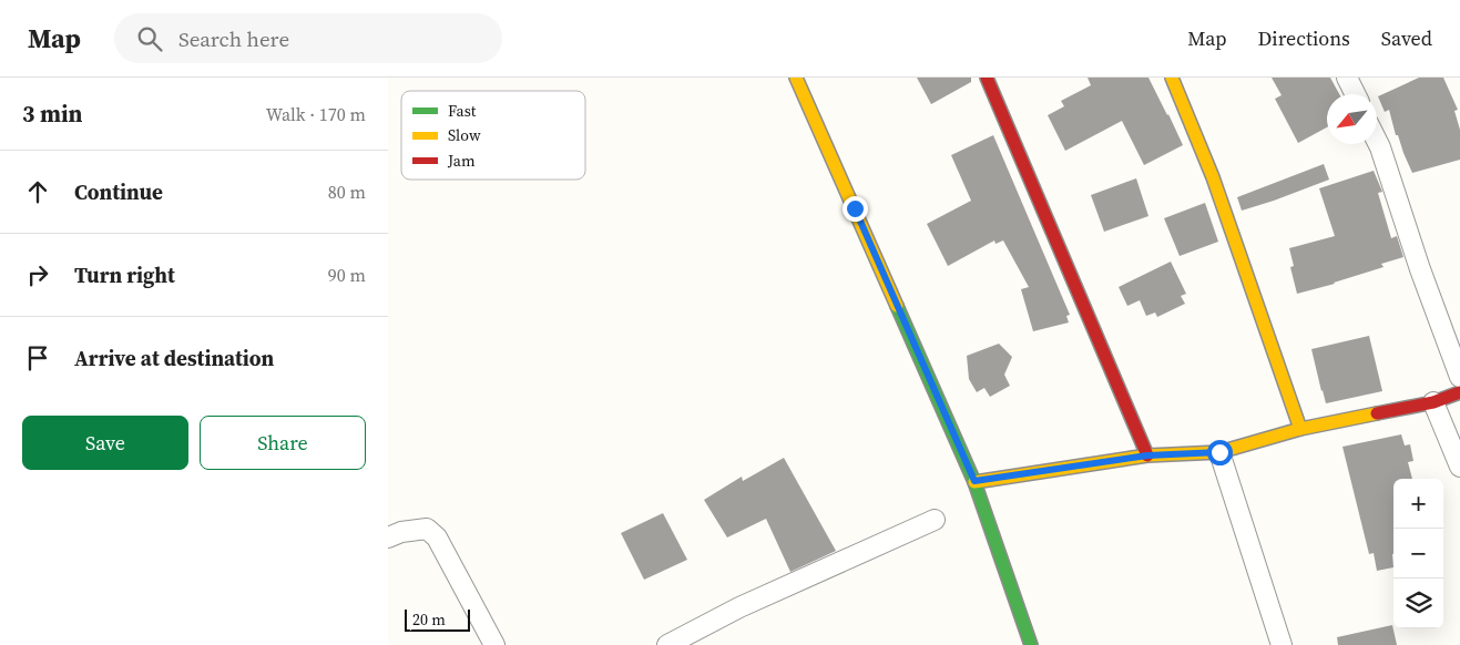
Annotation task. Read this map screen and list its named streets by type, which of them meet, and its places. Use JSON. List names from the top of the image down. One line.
{"legend":["Fast","Slow","Jam"],"scale_bar":"20 m","north":"bottom left","page":{"header":"Map","search":"Search here","nav":["Map","Directions","Saved"],"heading":["3 min","Walk · 170 m"],"list":[["Continue","80 m"],["Turn right","90 m"],"Arrive at destination"],"buttons":["Save","Share"],"map_buttons":["+","−"],"scale":"20 m"}}
